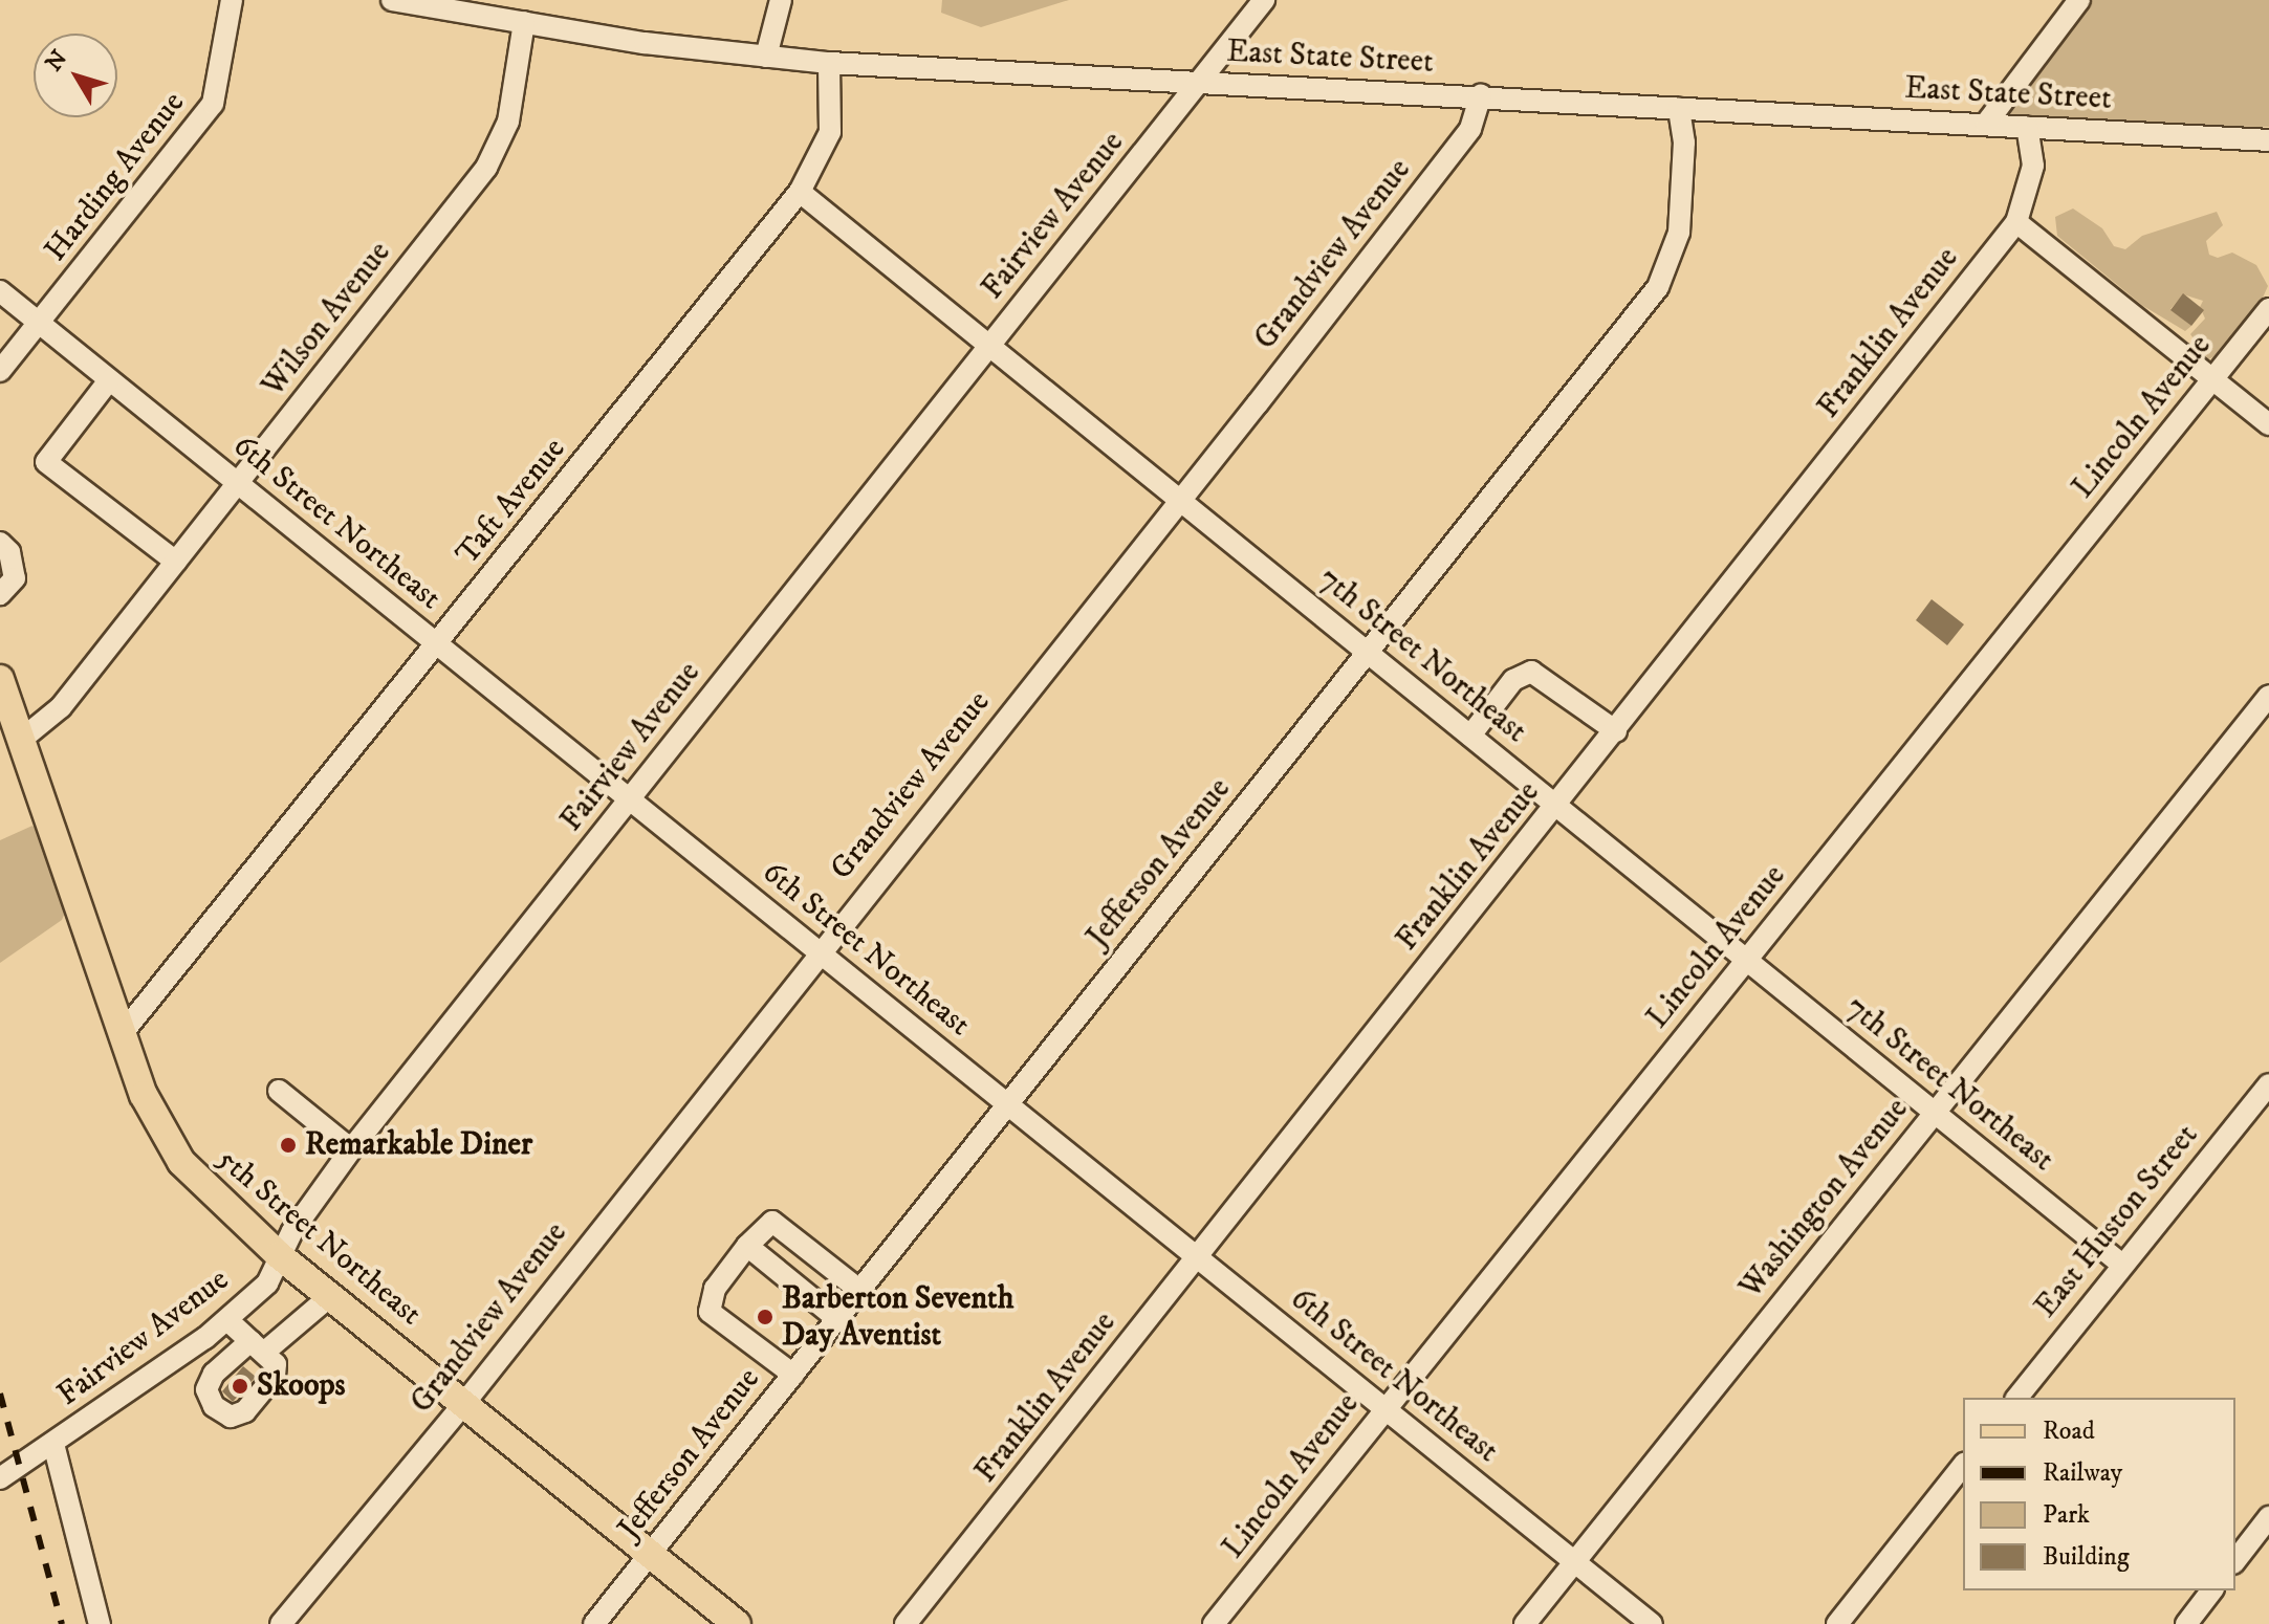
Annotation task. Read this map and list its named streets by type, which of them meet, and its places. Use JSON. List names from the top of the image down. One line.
{"streets":{"main road":["5th Street Northeast"],"street":["East State Street","Harding Avenue","Fairview Avenue","Grandview Avenue","Wilson Avenue","Franklin Avenue","Lincoln Avenue","Taft Avenue","6th Street Northeast","7th Street Northeast","Jefferson Avenue","Washington Avenue","East Huston Street"]},"crossings":[["East State Street","Fairview Avenue"],["East State Street","Grandview Avenue"],["East State Street","Wilson Avenue"],["East State Street","Franklin Avenue"],["East State Street","Taft Avenue"],["East State Street","Jefferson Avenue"],["Harding Avenue","6th Street Northeast"],["Fairview Avenue","6th Street Northeast"],["Fairview Avenue","7th Street Northeast"],["Fairview Avenue","5th Street Northeast"],["Grandview Avenue","6th Street Northeast"],["Grandview Avenue","7th Street Northeast"],["Grandview Avenue","5th Street Northeast"],["Wilson Avenue","6th Street Northeast"],["Wilson Avenue","5th Street Northeast"],["Franklin Avenue","6th Street Northeast"],["Franklin Avenue","7th Street Northeast"],["Lincoln Avenue","6th Street Northeast"],["Lincoln Avenue","7th Street Northeast"],["Taft Avenue","6th Street Northeast"],["Taft Avenue","7th Street Northeast"],["Taft Avenue","5th Street Northeast"],["6th Street Northeast","Jefferson Avenue"],["6th Street Northeast","Washington Avenue"],["7th Street Northeast","Jefferson Avenue"],["7th Street Northeast","Washington Avenue"],["7th Street Northeast","East Huston Street"],["Jefferson Avenue","5th Street Northeast"]],"places":["Remarkable Diner","Barberton Seventh Day Aventist","Skoops"],"legend":["Road","Railway","Park","Building"],"north":"top left"}
